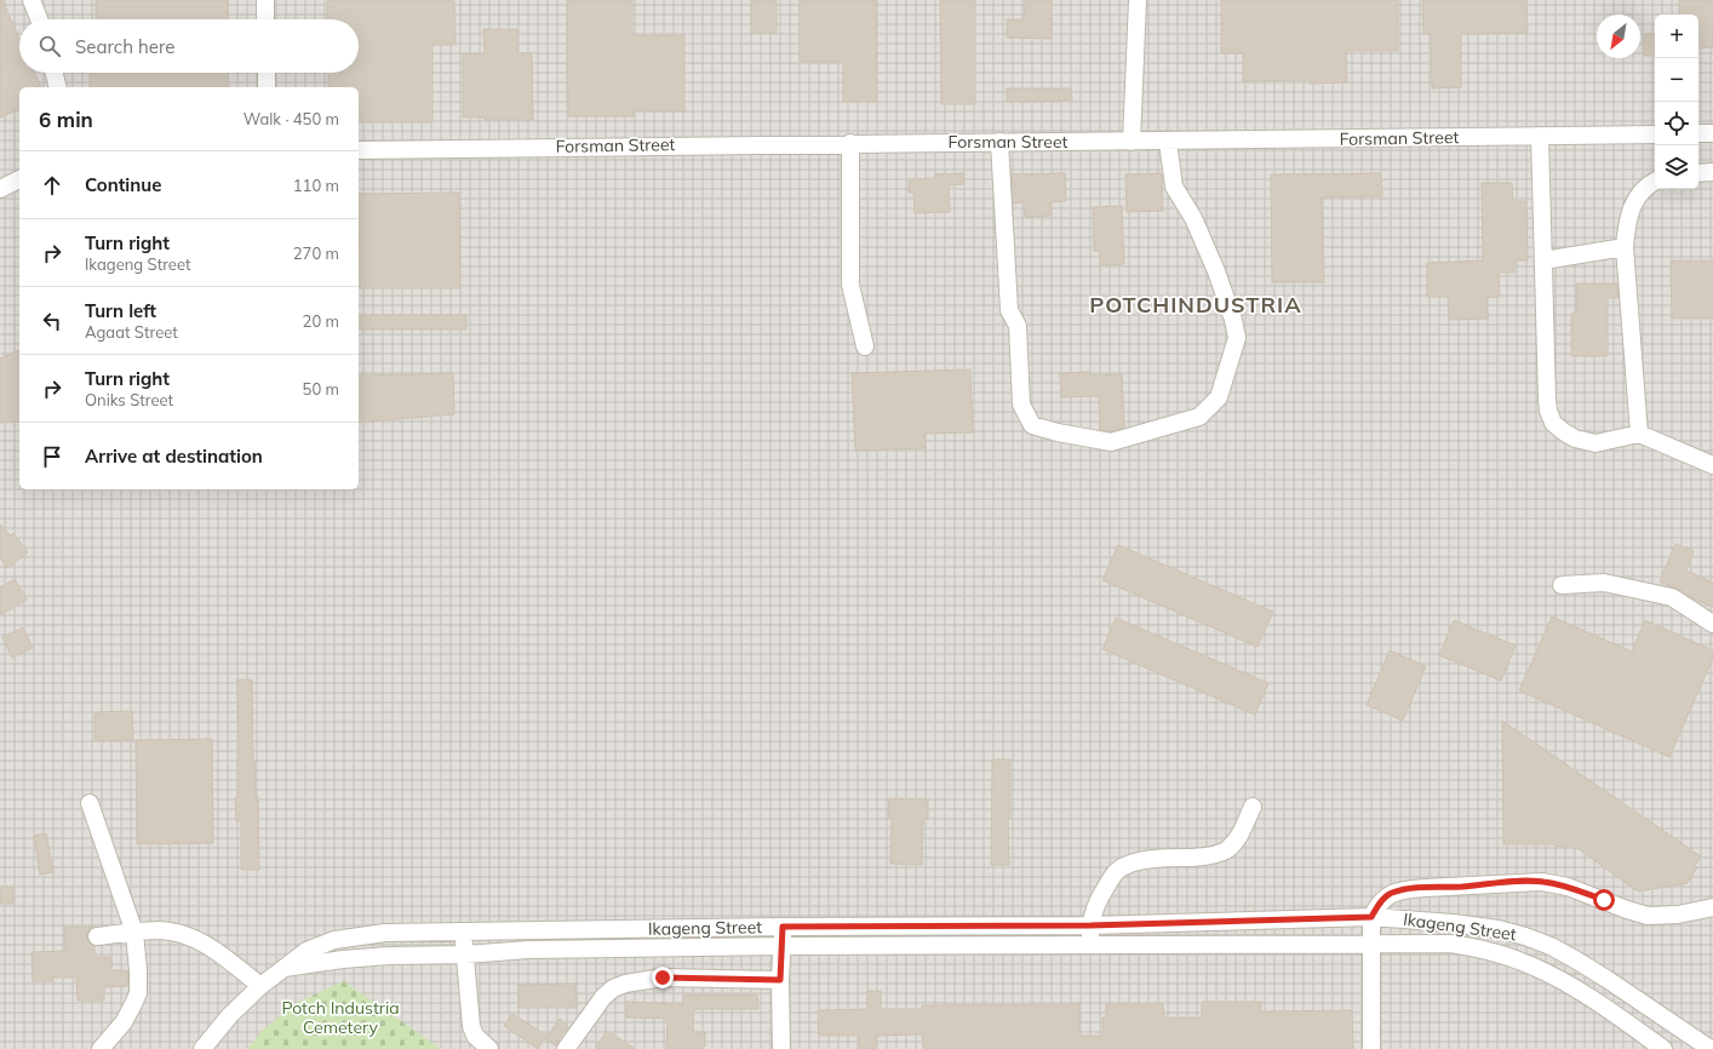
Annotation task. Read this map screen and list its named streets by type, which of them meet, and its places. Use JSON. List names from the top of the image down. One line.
{"streets":{"street":["Forsman Street","Ikageng Street"]},"districts":["POTCHINDUSTRIA"],"parks":["Potch Industria Cemetery"],"north":"bottom left","page":{"map_buttons":["+","−"],"search":"Search here","heading":["6 min","Walk · 450 m"],"list":[["Continue","110 m"],["Turn right","Ikageng Street","270 m"],["Turn left","Agaat Street","20 m"],["Turn right","Oniks Street","50 m"],"Arrive at destination"]}}
